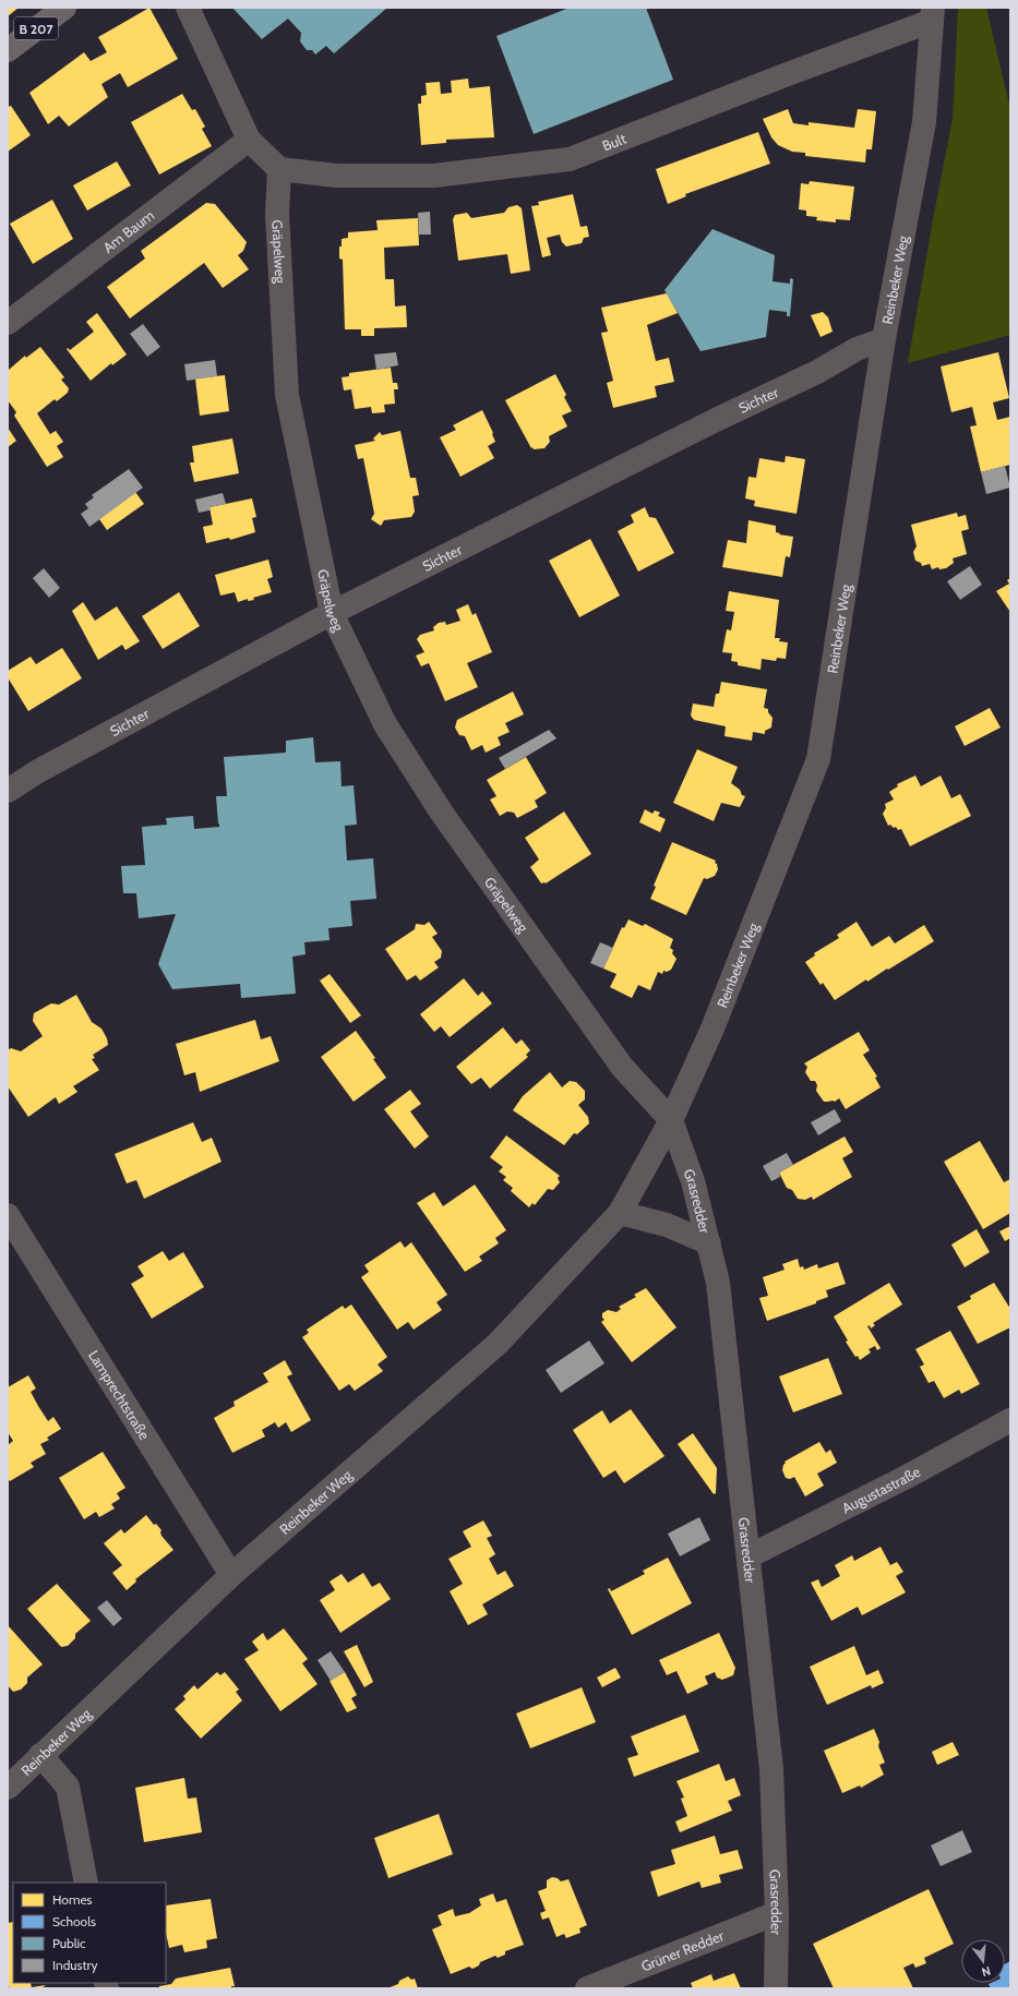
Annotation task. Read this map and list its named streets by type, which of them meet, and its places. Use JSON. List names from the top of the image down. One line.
{"streets":{"main road":["B 207"],"street":["Bult","Am Baum","Gräpelweg","Reinbeker Weg","Sichter","Grasredder","Lamprechtstraße","Augustastraße","Grüner Redder"]},"crossings":[["Bult","Gräpelweg"],["Bult","Reinbeker Weg"],["Gräpelweg","Reinbeker Weg"],["Gräpelweg","Sichter"],["Gräpelweg","Grasredder"],["Reinbeker Weg","Sichter"],["Reinbeker Weg","Grasredder"],["Reinbeker Weg","Lamprechtstraße"],["Grasredder","Augustastraße"],["Grasredder","Grüner Redder"]],"legend":["Homes","Schools","Public","Industry"],"north":"bottom"}
